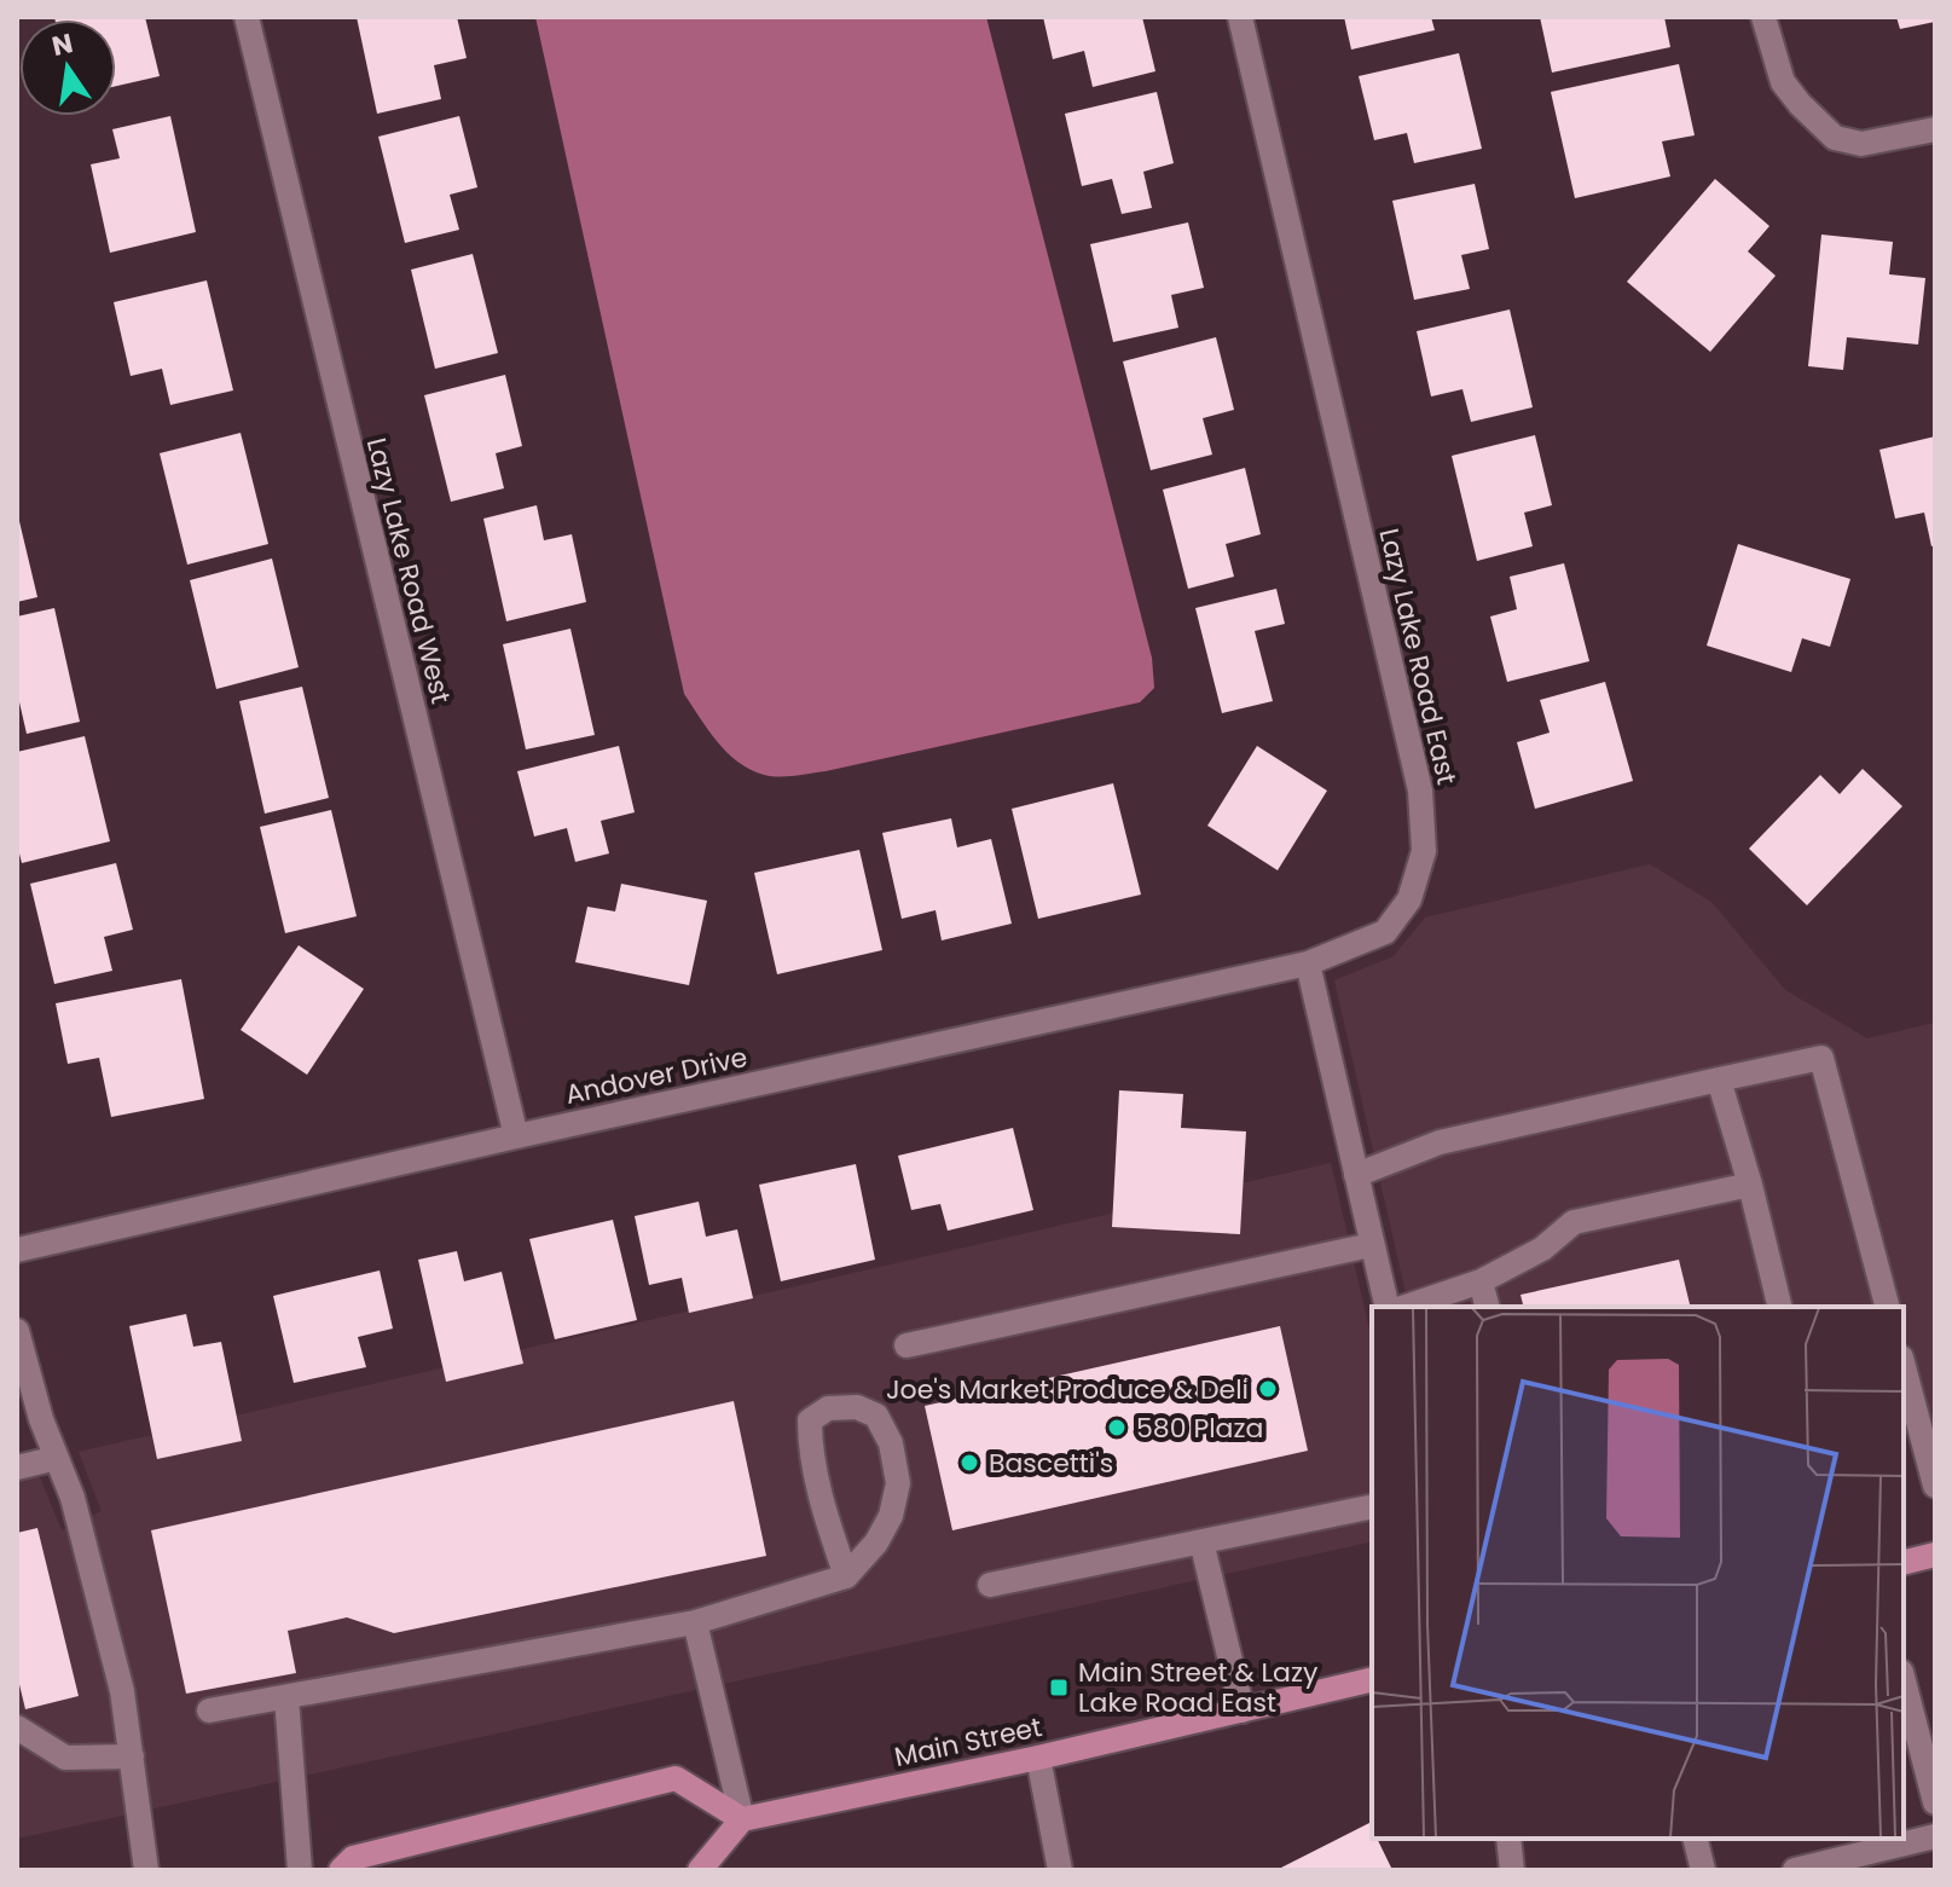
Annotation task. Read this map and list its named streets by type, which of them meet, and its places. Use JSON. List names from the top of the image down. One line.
{"streets":{"main road":["Main Street"],"street":["Lazy Lake Road West","Lazy Lake Road East","Andover Drive"]},"crossings":[["Lazy Lake Road West","Andover Drive"],["Lazy Lake Road East","Andover Drive"]],"places":{"other":["Joe's Market Produce & Deli","580 Plaza","Bascetti's"],"transit":["Main Street & Lazy Lake Road East"]},"north":"top"}
